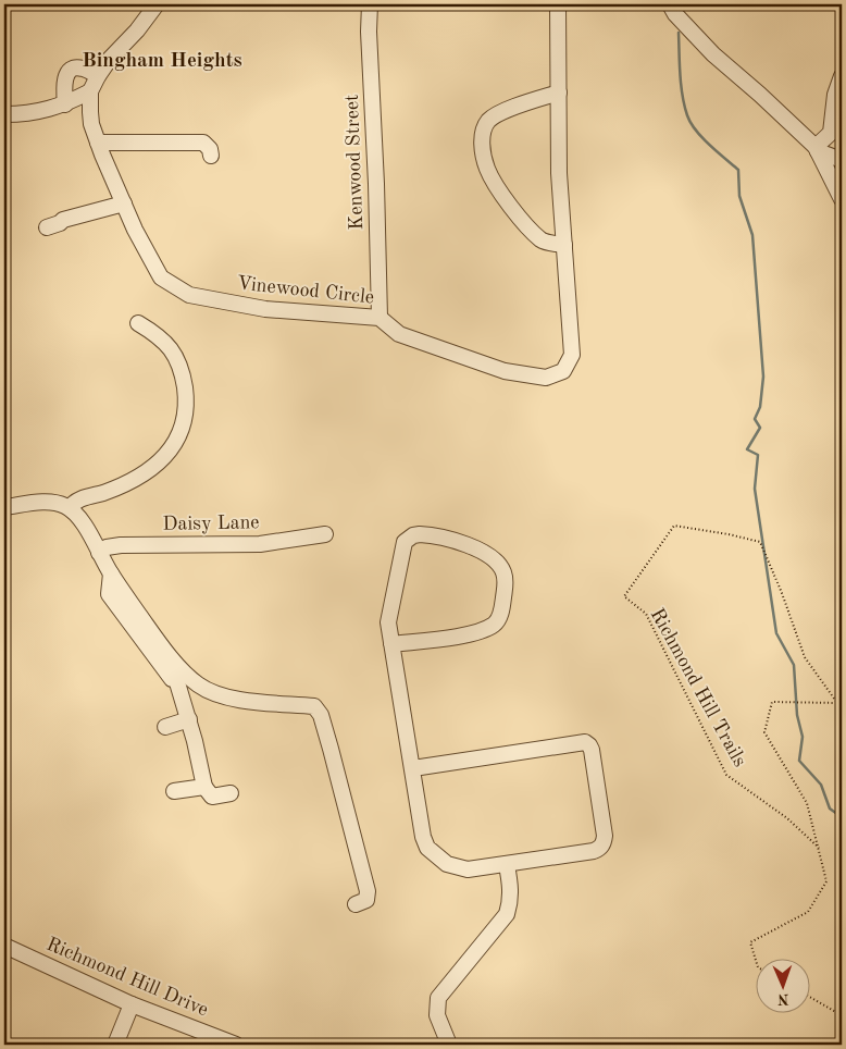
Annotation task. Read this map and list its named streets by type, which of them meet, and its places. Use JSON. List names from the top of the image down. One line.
{"streets":{"street":["Kenwood Street","Vinewood Circle","Daisy Lane","Richmond Hill Drive"],"path":["Richmond Hill Trails"]},"crossings":[["Kenwood Street","Vinewood Circle"]],"districts":["Bingham Heights"],"north":"bottom"}
